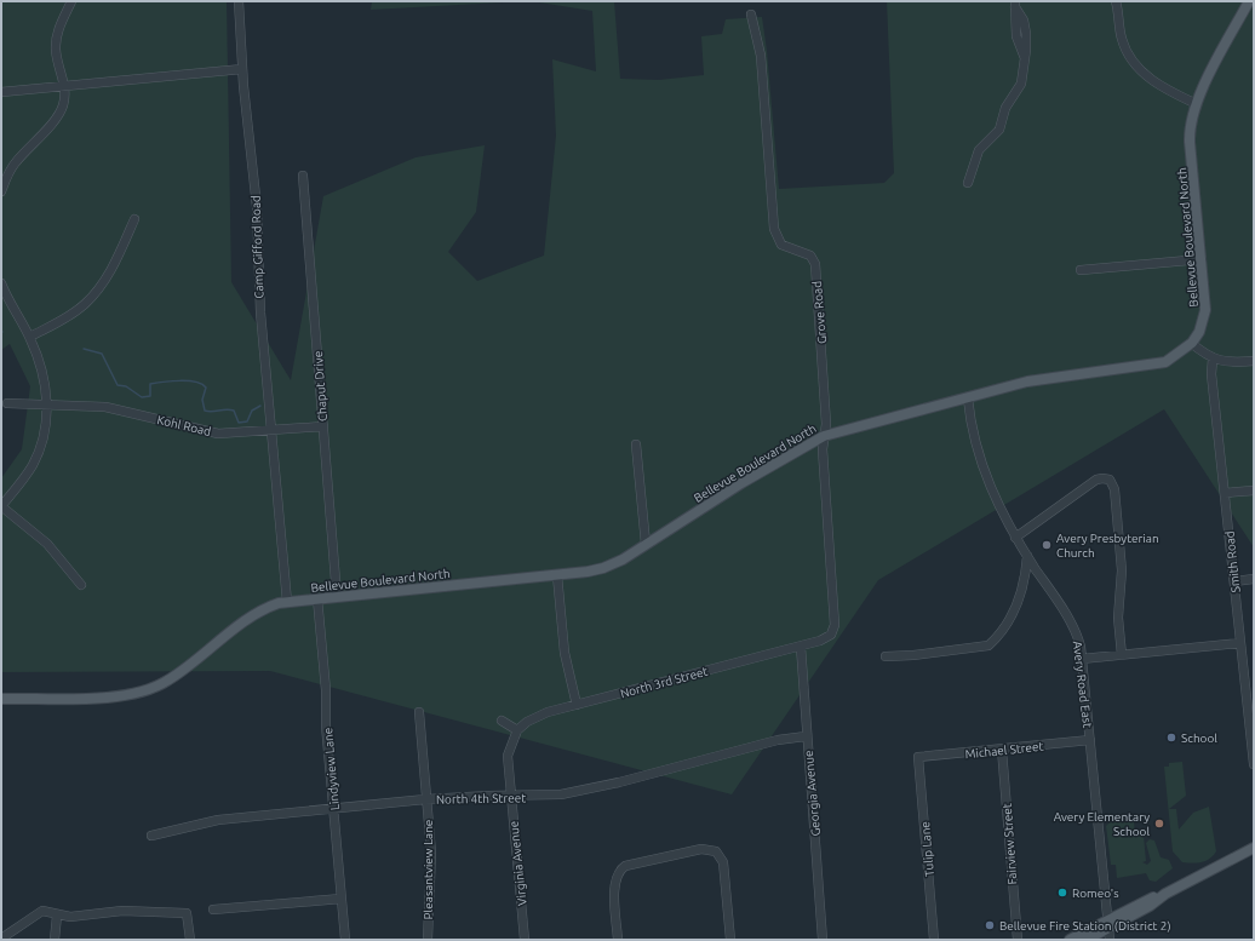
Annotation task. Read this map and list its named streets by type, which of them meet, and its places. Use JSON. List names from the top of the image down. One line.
{"streets":{"main road":["Bellevue Boulevard North"],"street":["Camp Gifford Road","Grove Road","Chaput Drive","Kohl Road","Smith Road","North 3rd Street","Avery Road East","Michael Street","Lindyview Lane","Georgia Avenue","North 4th Street","Fairview Street","Tulip Lane","Virginia Avenue","Pleasantview Lane"]},"crossings":[["Bellevue Boulevard North","Camp Gifford Road"],["Bellevue Boulevard North","Grove Road"],["Bellevue Boulevard North","Chaput Drive"],["Bellevue Boulevard North","Avery Road East"],["Bellevue Boulevard North","Lindyview Lane"],["Camp Gifford Road","Kohl Road"],["Grove Road","North 3rd Street"],["Chaput Drive","Kohl Road"],["North 3rd Street","Georgia Avenue"],["North 3rd Street","Virginia Avenue"],["Avery Road East","Michael Street"],["Michael Street","Fairview Street"],["Michael Street","Tulip Lane"],["Lindyview Lane","North 4th Street"],["Georgia Avenue","North 4th Street"],["North 4th Street","Virginia Avenue"],["North 4th Street","Pleasantview Lane"]],"places":["Avery Presbyterian Church","School","Avery Elementary School","Romeo's","Bellevue Fire Station (District 2)"]}
